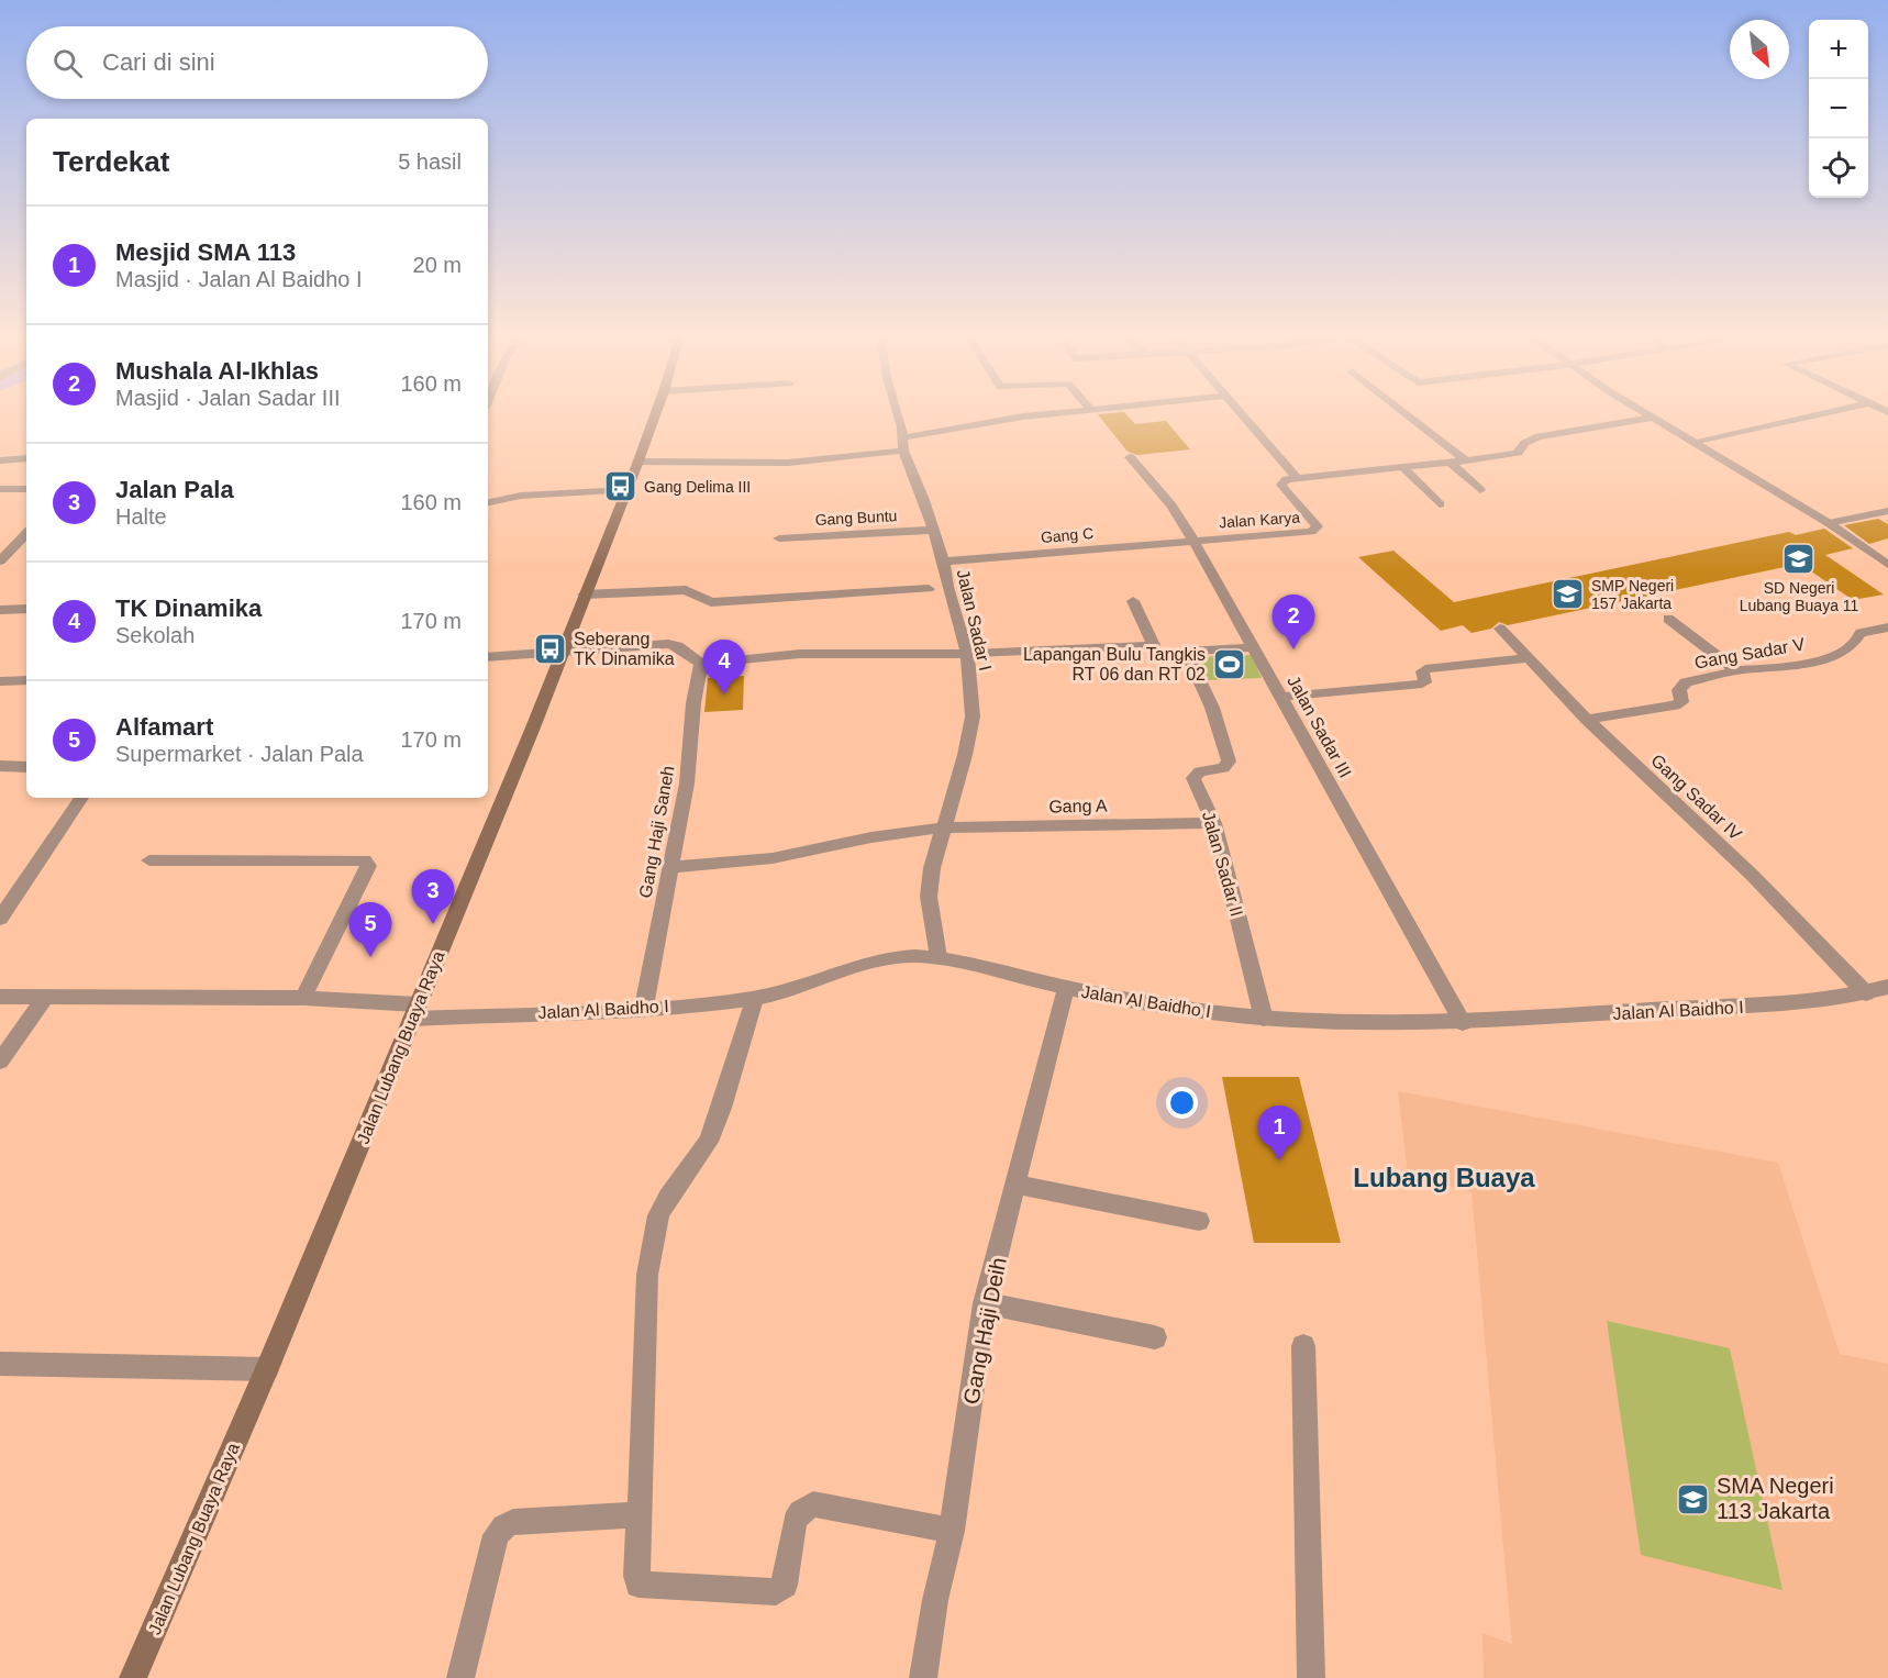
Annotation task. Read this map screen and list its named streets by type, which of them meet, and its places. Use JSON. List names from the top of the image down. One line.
{"streets":{"main road":["Jalan Lubang Buaya Raya"],"street":["Gang Buntu","Jalan Karya","Gang C","Jalan Sadar I","Gang Sadar V","Jalan Sadar III","Gang Sadar IV","Gang A","Gang Haji Saneh","Jalan Sadar II","Jalan Al Baidho I","Gang Haji Deih"]},"crossings":[["Gang Buntu","Jalan Sadar I"],["Jalan Karya","Gang C"],["Jalan Karya","Jalan Sadar III"],["Gang C","Jalan Sadar I"],["Gang C","Jalan Sadar III"],["Jalan Sadar I","Gang A"],["Jalan Sadar I","Jalan Al Baidho I"],["Gang Sadar V","Gang Sadar IV"],["Jalan Sadar III","Jalan Sadar II"],["Jalan Sadar III","Jalan Al Baidho I"],["Gang Sadar IV","Jalan Al Baidho I"],["Gang A","Gang Haji Saneh"],["Gang A","Jalan Sadar II"],["Gang Haji Saneh","Jalan Al Baidho I"],["Jalan Sadar II","Jalan Al Baidho I"],["Jalan Al Baidho I","Jalan Lubang Buaya Raya"],["Jalan Al Baidho I","Gang Haji Deih"]],"districts":["Lubang Buaya"],"places":{"bus stop":["Gang Delima III","Seberang TK Dinamika"],"school or university":["SD Negeri Lubang Buaya 11","SMP Negeri 157 Jakarta","SMA Negeri 113 Jakarta"],"sports":["Lapangan Bulu Tangkis RT 06 dan RT 02"]},"north":"bottom right","page":{"map_buttons":["+","−"],"search":"Cari di sini","heading":["Terdekat","5 hasil"],"list":[{"mark":"1","name":"Mesjid SMA 113","note":"Masjid · Jalan Al Baidho I","value":"20 m"},{"mark":"2","name":"Mushala Al-Ikhlas","note":"Masjid · Jalan Sadar III","value":"160 m"},{"mark":"3","name":"Jalan Pala","note":"Halte","value":"160 m"},{"mark":"4","name":"TK Dinamika","note":"Sekolah","value":"170 m"},{"mark":"5","name":"Alfamart","note":"Supermarket · Jalan Pala","value":"170 m"}],"pins":["2","4","3","5","1"]}}
